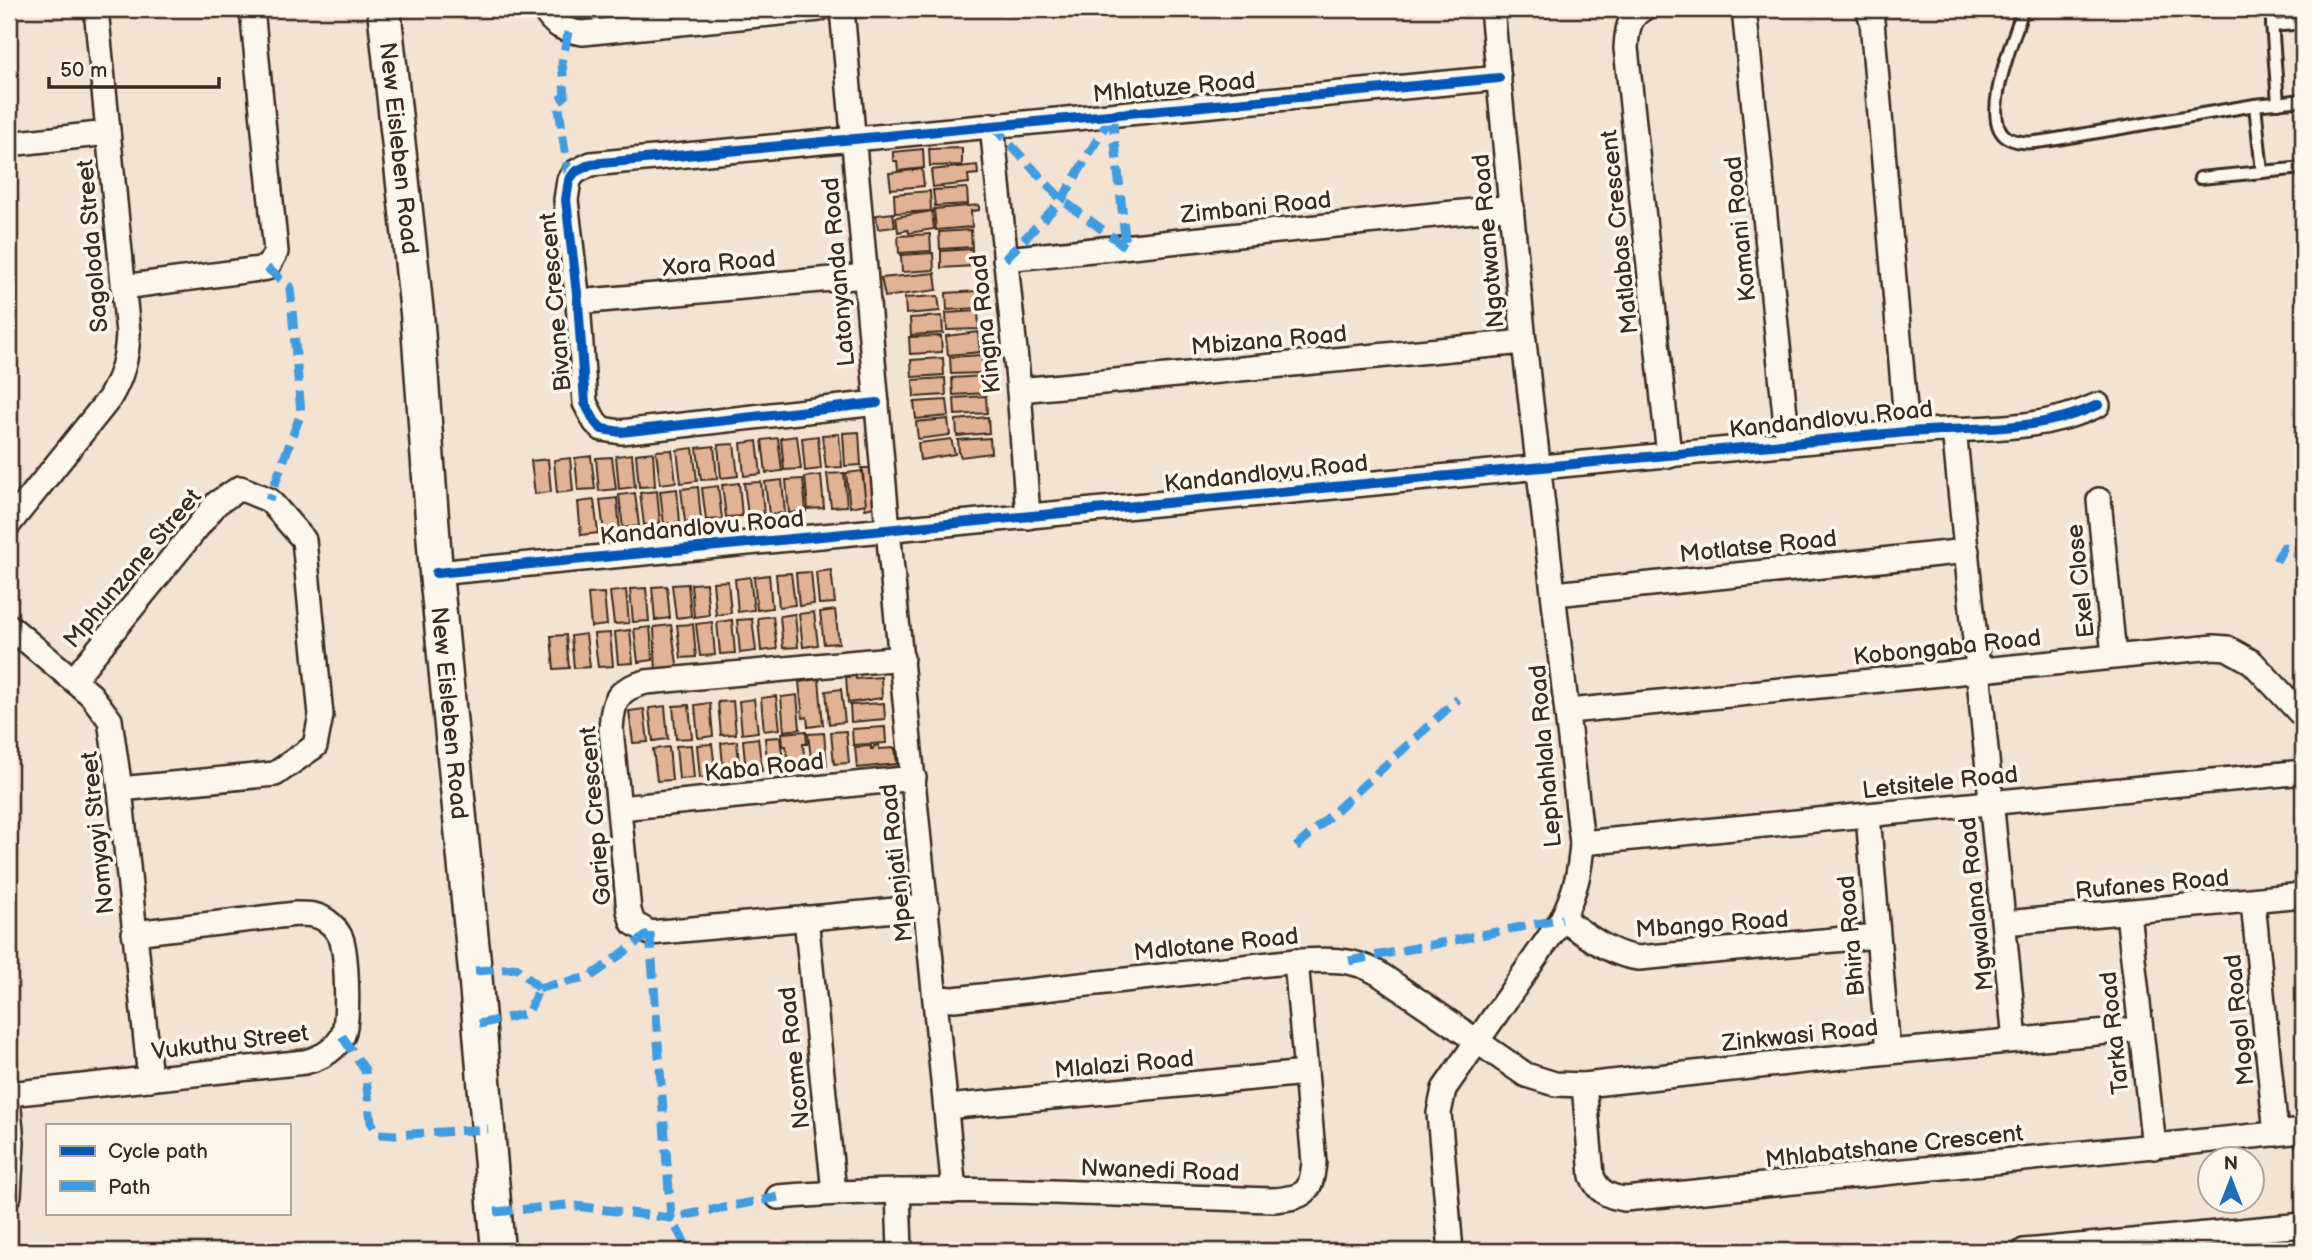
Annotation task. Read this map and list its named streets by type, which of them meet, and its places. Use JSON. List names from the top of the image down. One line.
{"streets":{"main road":["New Eisleben Road"],"street":["Mhlatuze Road","Zimbani Road","Komani Road","Matlabas Crescent","Ngotwane Road","Sagoloda Street","Xora Road","Latonyanda Road","Bivane Crescent","Kingna Road","Mbizana Road","Kandandlovu Road","Motlatse Road","Mphunzane Street","Exel Close","Kobongaba Road","Lephahlala Road","Kaba Road","Letsitele Road","Gariep Crescent","Nomyayi Street","Mpenjati Road","Rufanes Road","Mgwalana Road","Mbango Road","Bhira Road","Mdlotane Road","Mogol Road","Tarka Road","Zinkwasi Road","Vukuthu Street","Ncome Road","Mlalazi Road","Mhlabatshane Crescent","Nwanedi Road"]},"crossings":[["Mhlatuze Road","Ngotwane Road"],["Mhlatuze Road","Latonyanda Road"],["Mhlatuze Road","Bivane Crescent"],["Mhlatuze Road","Kingna Road"],["New Eisleben Road","Kandandlovu Road"],["Zimbani Road","Ngotwane Road"],["Zimbani Road","Kingna Road"],["Komani Road","Kandandlovu Road"],["Matlabas Crescent","Kandandlovu Road"],["Ngotwane Road","Mbizana Road"],["Ngotwane Road","Kandandlovu Road"],["Ngotwane Road","Lephahlala Road"],["Xora Road","Latonyanda Road"],["Xora Road","Bivane Crescent"],["Latonyanda Road","Bivane Crescent"],["Latonyanda Road","Kandandlovu Road"],["Latonyanda Road","Mpenjati Road"],["Kingna Road","Mbizana Road"],["Kingna Road","Kandandlovu Road"],["Kandandlovu Road","Lephahlala Road"],["Kandandlovu Road","Mpenjati Road"],["Kandandlovu Road","Mgwalana Road"],["Motlatse Road","Lephahlala Road"],["Motlatse Road","Mgwalana Road"],["Mphunzane Street","Nomyayi Street"],["Exel Close","Kobongaba Road"],["Kobongaba Road","Lephahlala Road"],["Kobongaba Road","Mgwalana Road"],["Lephahlala Road","Letsitele Road"],["Lephahlala Road","Mbango Road"],["Lephahlala Road","Mdlotane Road"],["Lephahlala Road","Zinkwasi Road"],["Kaba Road","Gariep Crescent"],["Kaba Road","Mpenjati Road"],["Letsitele Road","Mgwalana Road"],["Letsitele Road","Bhira Road"],["Gariep Crescent","Mpenjati Road"],["Gariep Crescent","Ncome Road"],["Nomyayi Street","Vukuthu Street"],["Mpenjati Road","Mdlotane Road"],["Mpenjati Road","Mlalazi Road"],["Mpenjati Road","Nwanedi Road"],["Rufanes Road","Mgwalana Road"],["Rufanes Road","Mogol Road"],["Rufanes Road","Tarka Road"],["Mgwalana Road","Zinkwasi Road"],["Mbango Road","Bhira Road"],["Bhira Road","Zinkwasi Road"],["Mdlotane Road","Zinkwasi Road"],["Mdlotane Road","Nwanedi Road"],["Mogol Road","Mhlabatshane Crescent"],["Tarka Road","Zinkwasi Road"],["Tarka Road","Mhlabatshane Crescent"],["Zinkwasi Road","Mhlabatshane Crescent"],["Ncome Road","Nwanedi Road"],["Mlalazi Road","Nwanedi Road"]],"legend":["Cycle path","Path"],"scale_bar":"50 m","north":"top"}
